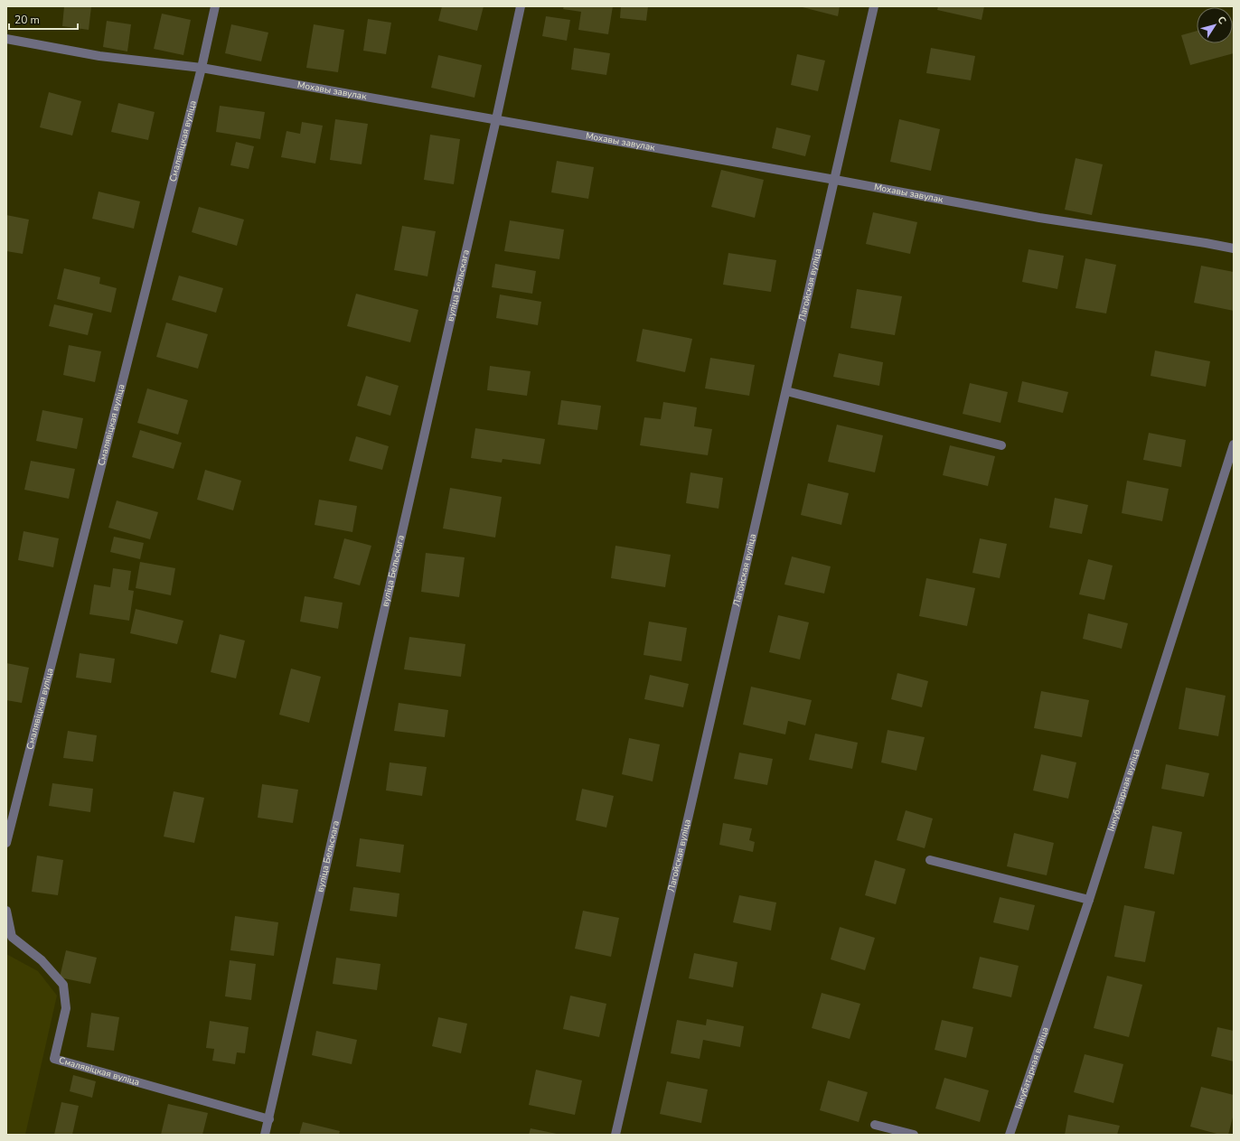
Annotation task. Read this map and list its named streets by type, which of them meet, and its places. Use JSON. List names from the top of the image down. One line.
{"streets":{"street":["Мохавы завулак","Смалявіцкая вуліца","вуліца Бельскага","Лагойская вуліца","Інкубатарная вуліца"]},"crossings":[["Мохавы завулак","Смалявіцкая вуліца"],["Мохавы завулак","вуліца Бельскага"],["Мохавы завулак","Лагойская вуліца"],["Смалявіцкая вуліца","вуліца Бельскага"]],"scale_bar":"20 m","north":"top right"}
